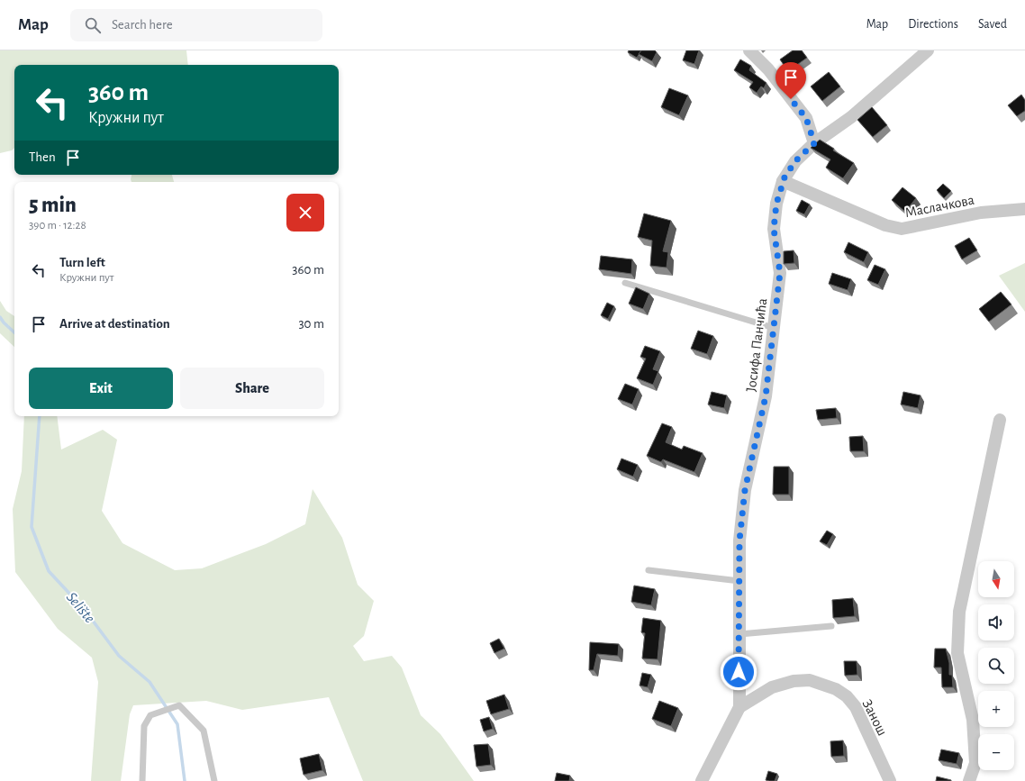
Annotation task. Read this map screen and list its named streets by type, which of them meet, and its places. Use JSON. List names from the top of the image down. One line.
{"streets":{"street":["Маслачкова","Јосифа Панчића","Занош"]},"crossings":[["Маслачкова","Јосифа Панчића"],["Јосифа Панчића","Занош"]],"water":["Selište"],"north":"bottom","page":{"header":"Map","search":"Search here","nav":["Map","Directions","Saved"],"turn":["360 m","Кружни пут"],"then":"Then","heading":["5 min","390 m · 12:28"],"list":[{"name":"Turn left","note":"Кружни пут","value":"360 m"},{"name":"Arrive at destination","value":"30 m"}],"buttons":["Exit","Share"],"map_buttons":["+","−"]}}
